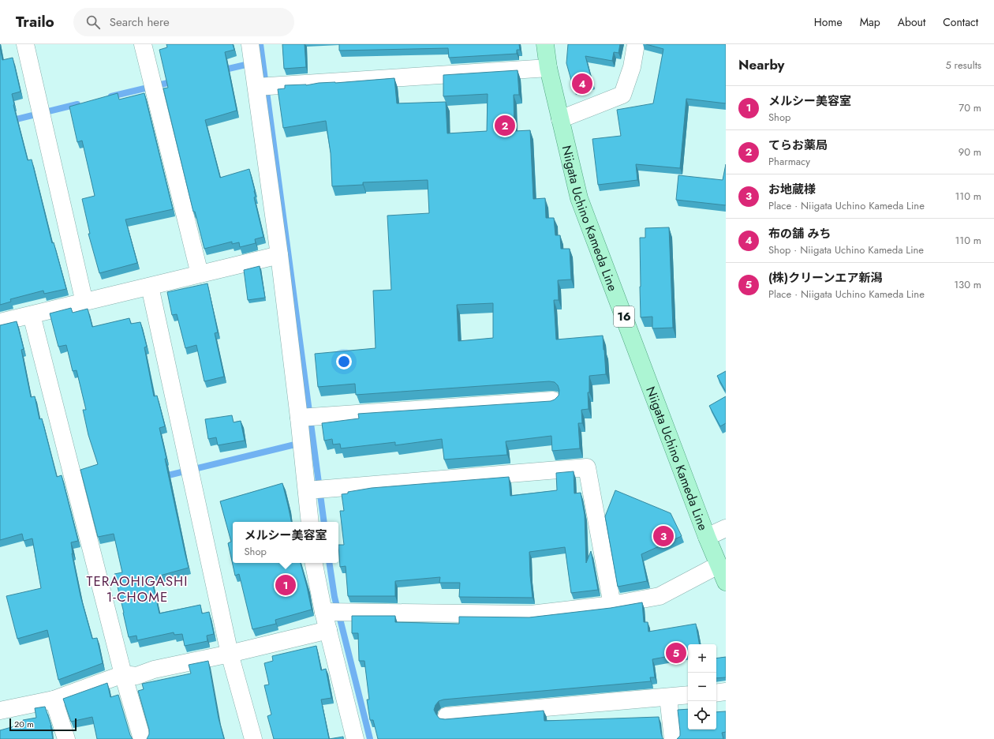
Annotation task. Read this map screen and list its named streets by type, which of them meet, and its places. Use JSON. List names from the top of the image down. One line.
{"streets":{"main road":["Niigata Uchino Kameda Line","16"]},"districts":["TERAOHIGASHI 1-CHOME"],"scale_bar":"20 m","page":{"header":"Trailo","search":"Search here","nav":["Home","Map","About","Contact"],"heading":["Nearby","5 results"],"pins":["4","2","3","1","5"],"list":[{"mark":"1","name":"メルシー美容室","note":"Shop","value":"70 m"},{"mark":"2","name":"てらお薬局","note":"Pharmacy","value":"90 m"},{"mark":"3","name":"お地蔵様","note":"Place · Niigata Uchino Kameda Line","value":"110 m"},{"mark":"4","name":"布の舗 みち","note":"Shop · Niigata Uchino Kameda Line","value":"110 m"},{"mark":"5","name":"(株)クリーンエア新潟","note":"Place · Niigata Uchino Kameda Line","value":"130 m"}],"popup":["メルシー美容室","Shop"],"map_buttons":["+","−"],"scale":"20 m"}}
